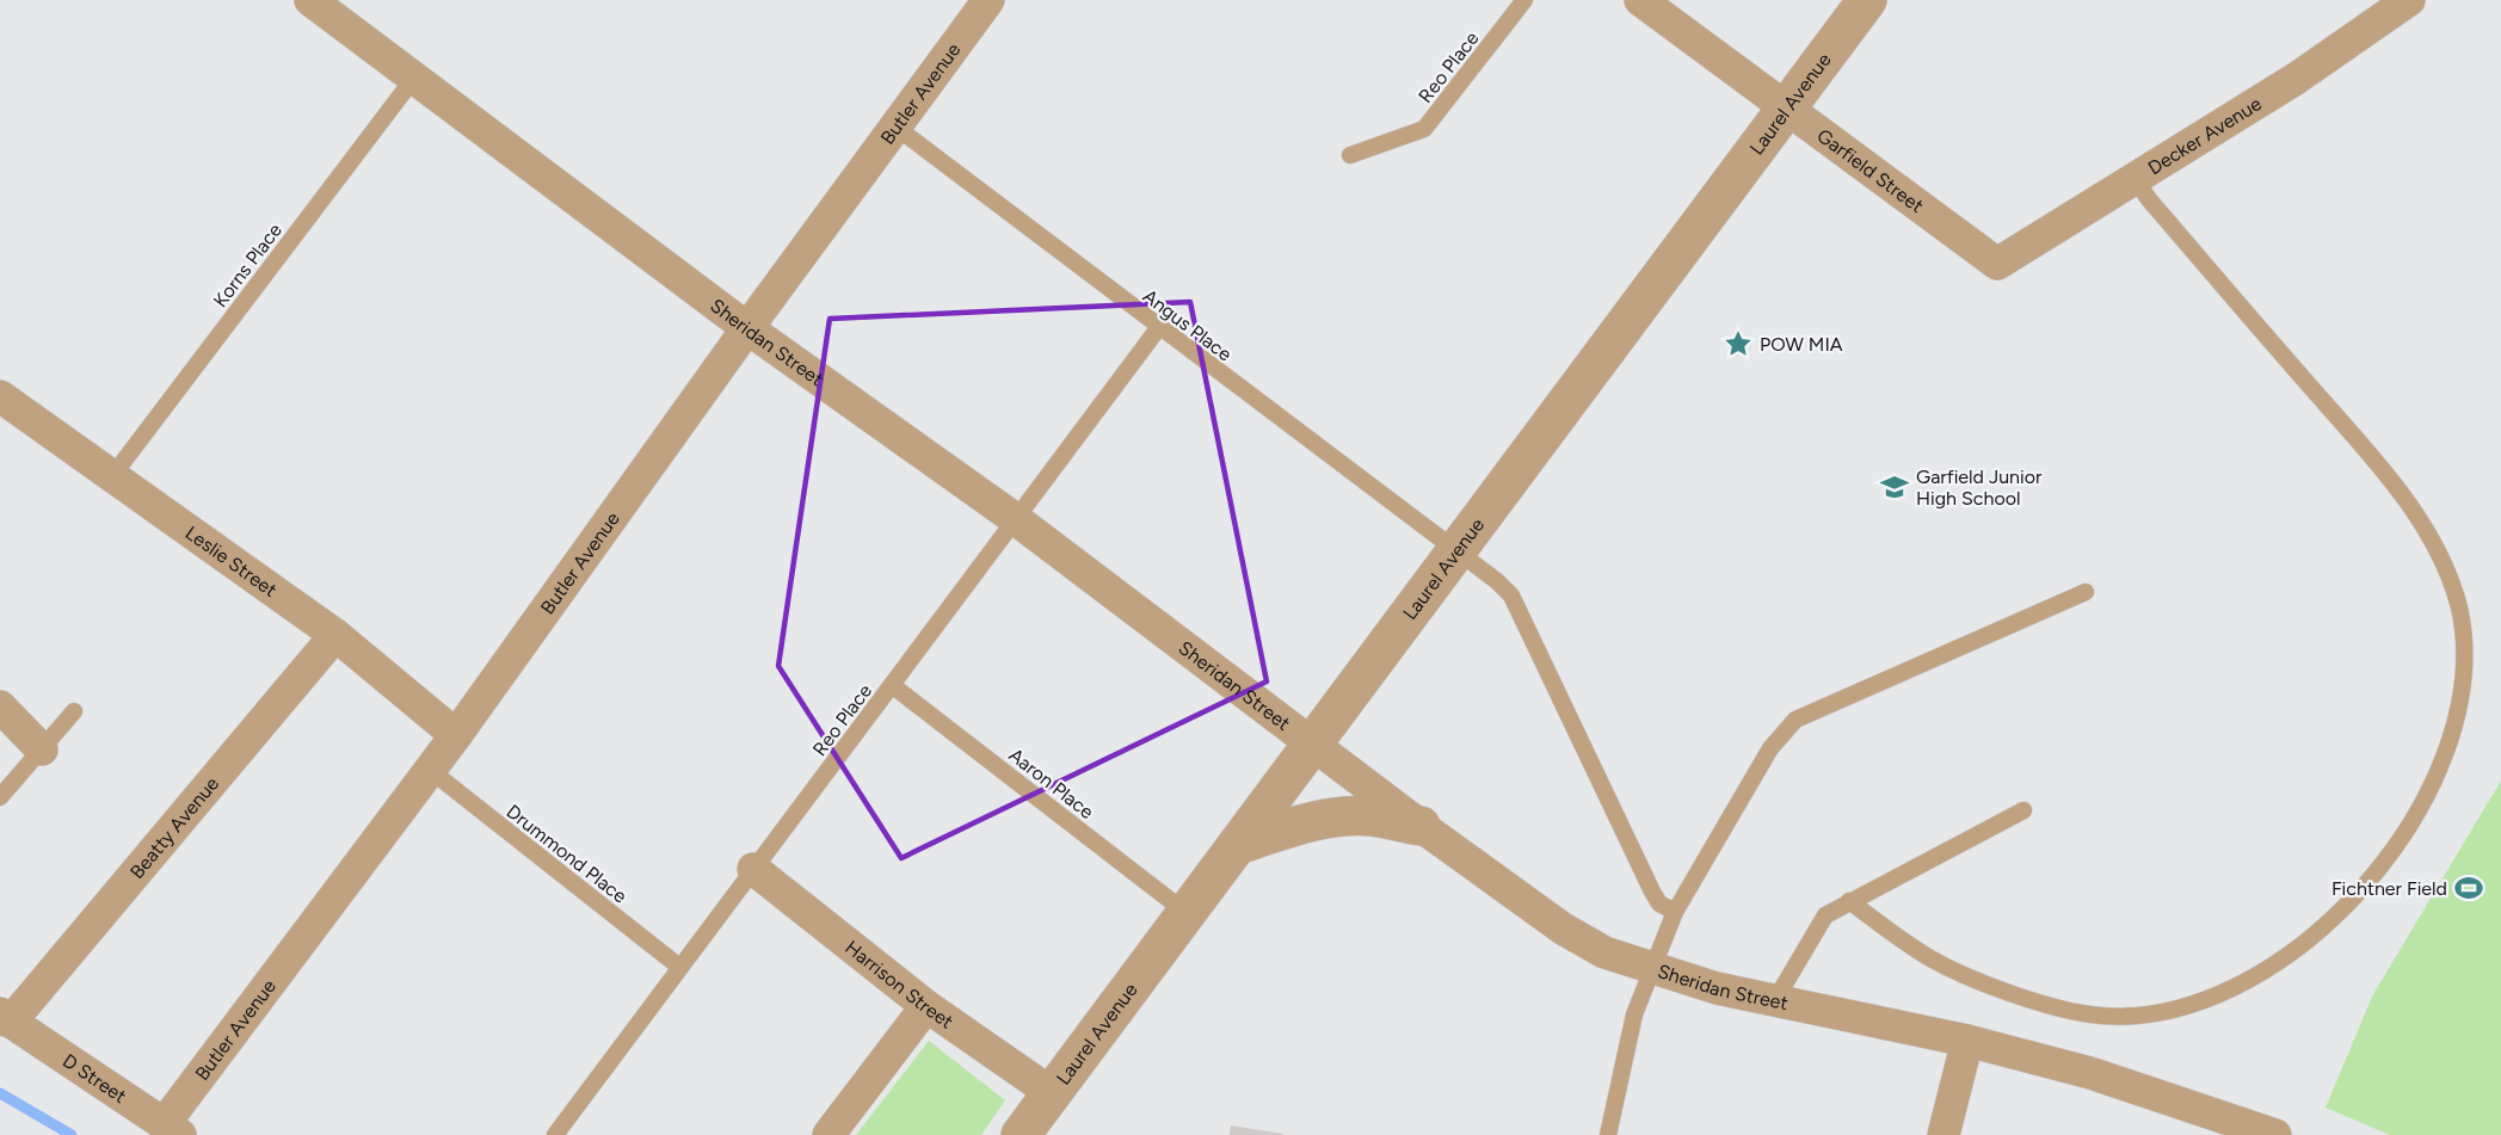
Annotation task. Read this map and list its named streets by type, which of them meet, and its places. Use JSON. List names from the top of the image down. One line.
{"streets":{"street":["Butler Avenue","Laurel Avenue","Decker Avenue","Garfield Street","Sheridan Street","Leslie Street","Beatty Avenue","Harrison Street","D Street"],"lane":["Reo Place","Korns Place","Angus Place","Aaron Place","Drummond Place"]},"crossings":[["Reo Place","Angus Place"],["Reo Place","Sheridan Street"],["Reo Place","Aaron Place"],["Reo Place","Drummond Place"],["Reo Place","Harrison Street"],["Butler Avenue","Angus Place"],["Butler Avenue","Sheridan Street"],["Butler Avenue","Leslie Street"],["Butler Avenue","Drummond Place"],["Butler Avenue","D Street"],["Laurel Avenue","Garfield Street"],["Laurel Avenue","Angus Place"],["Laurel Avenue","Sheridan Street"],["Laurel Avenue","Aaron Place"],["Laurel Avenue","Harrison Street"],["Decker Avenue","Garfield Street"],["Korns Place","Sheridan Street"],["Korns Place","Leslie Street"],["Leslie Street","Beatty Avenue"],["Beatty Avenue","D Street"]],"places":{"place":["POW MIA"],"school or university":["Garfield Junior High School"],"sports":["Fichtner Field"]}}
